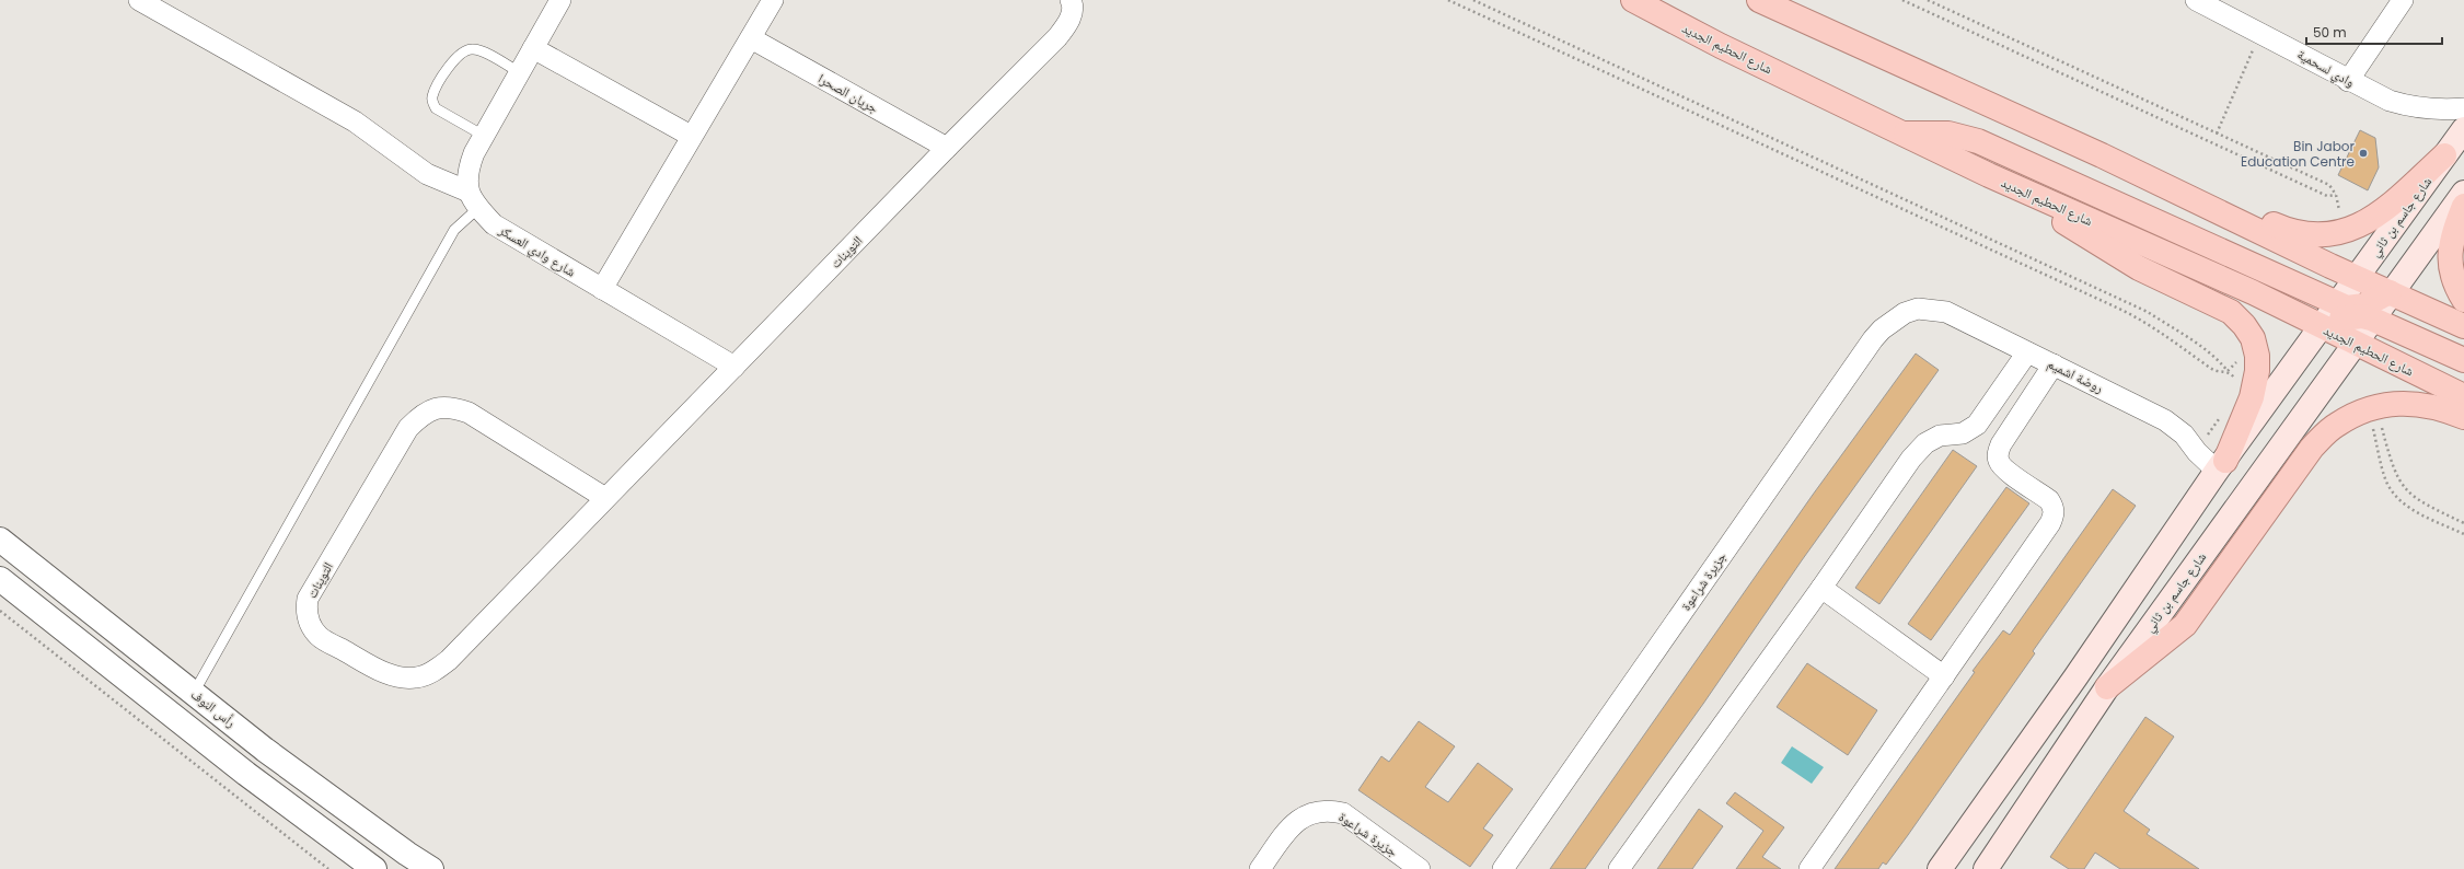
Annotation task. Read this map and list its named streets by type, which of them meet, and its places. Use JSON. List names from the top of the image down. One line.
{"streets":{"main road":["شارع الحطيم الجديد","شارع جاسم بن ثاني"],"street":["وادي لسحمية","جريان الصحرا","شارع وادي العسكر","التوينات","روضة اشميم","جزيرة شراعوة","رأس النوف"]},"crossings":[["شارع الحطيم الجديد","شارع جاسم بن ثاني"],["جريان الصحرا","التوينات"],["شارع وادي العسكر","التوينات"],["روضة اشميم","جزيرة شراعوة"]],"places":["Bin Jabor Education Centre"],"scale_bar":"50 m"}
